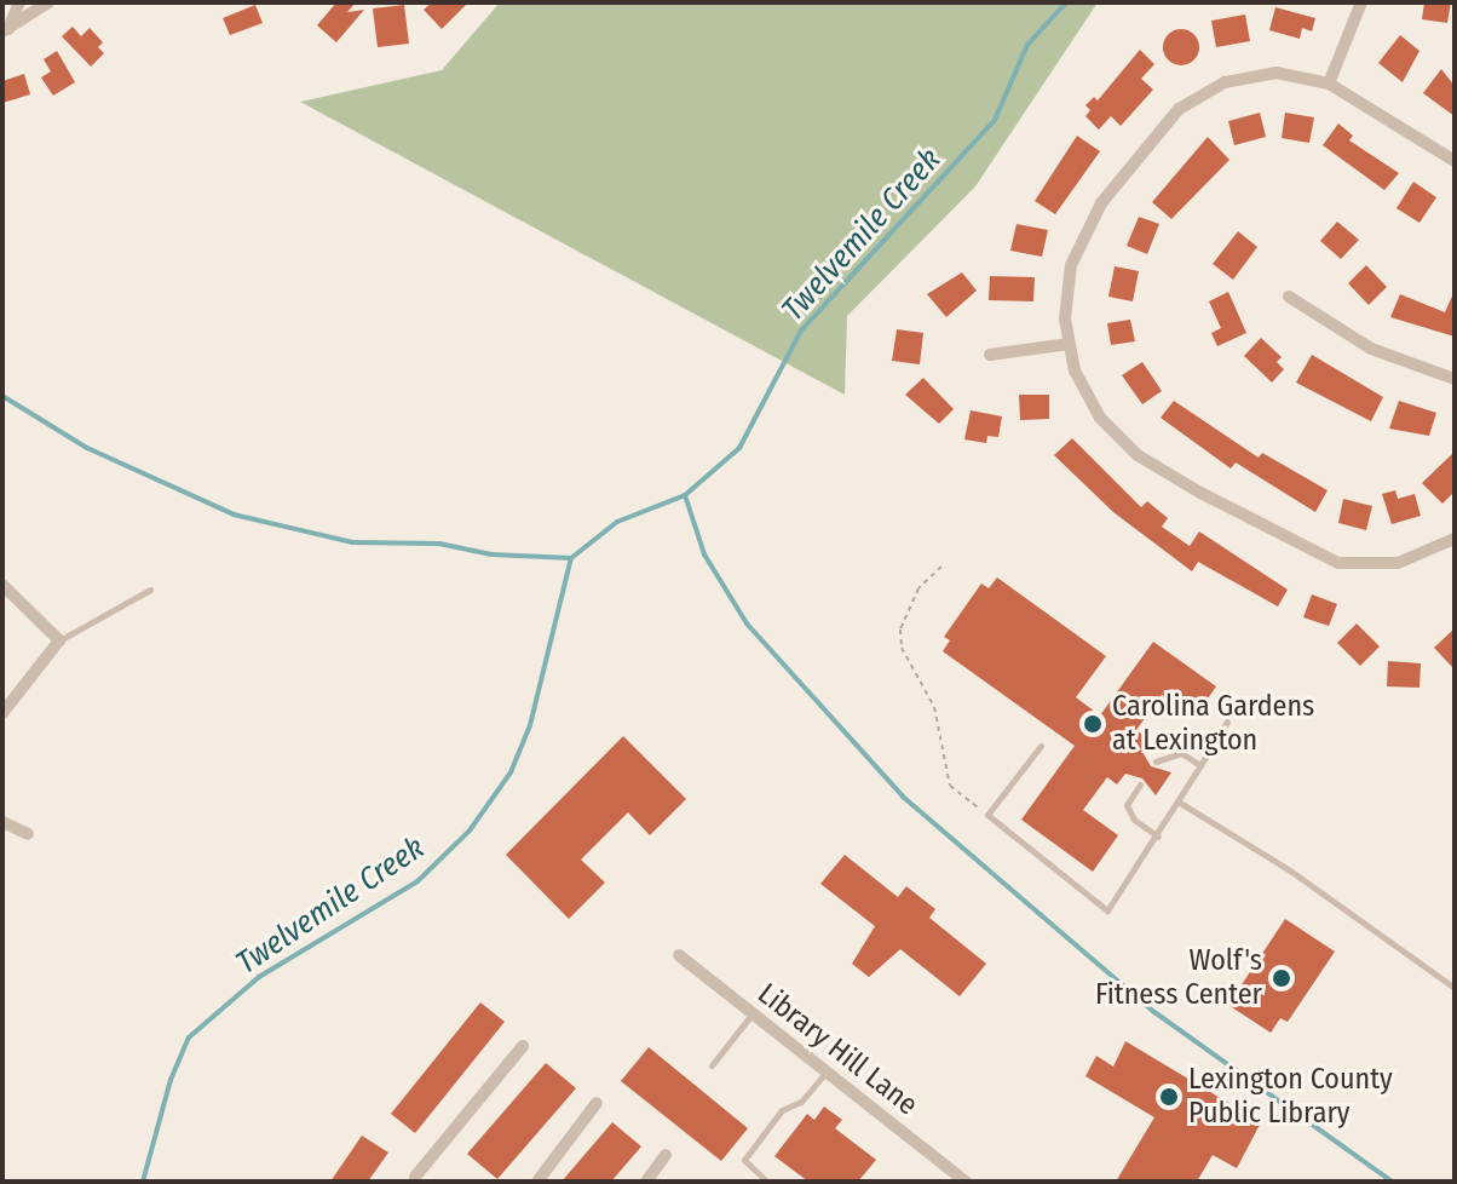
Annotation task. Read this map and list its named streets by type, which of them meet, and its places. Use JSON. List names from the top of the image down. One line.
{"streets":{"street":["Library Hill Lane"]},"water":["Twelvemile Creek"],"places":["Carolina Gardens at Lexington","Wolf's Fitness Center","Lexington County Public Library"]}
